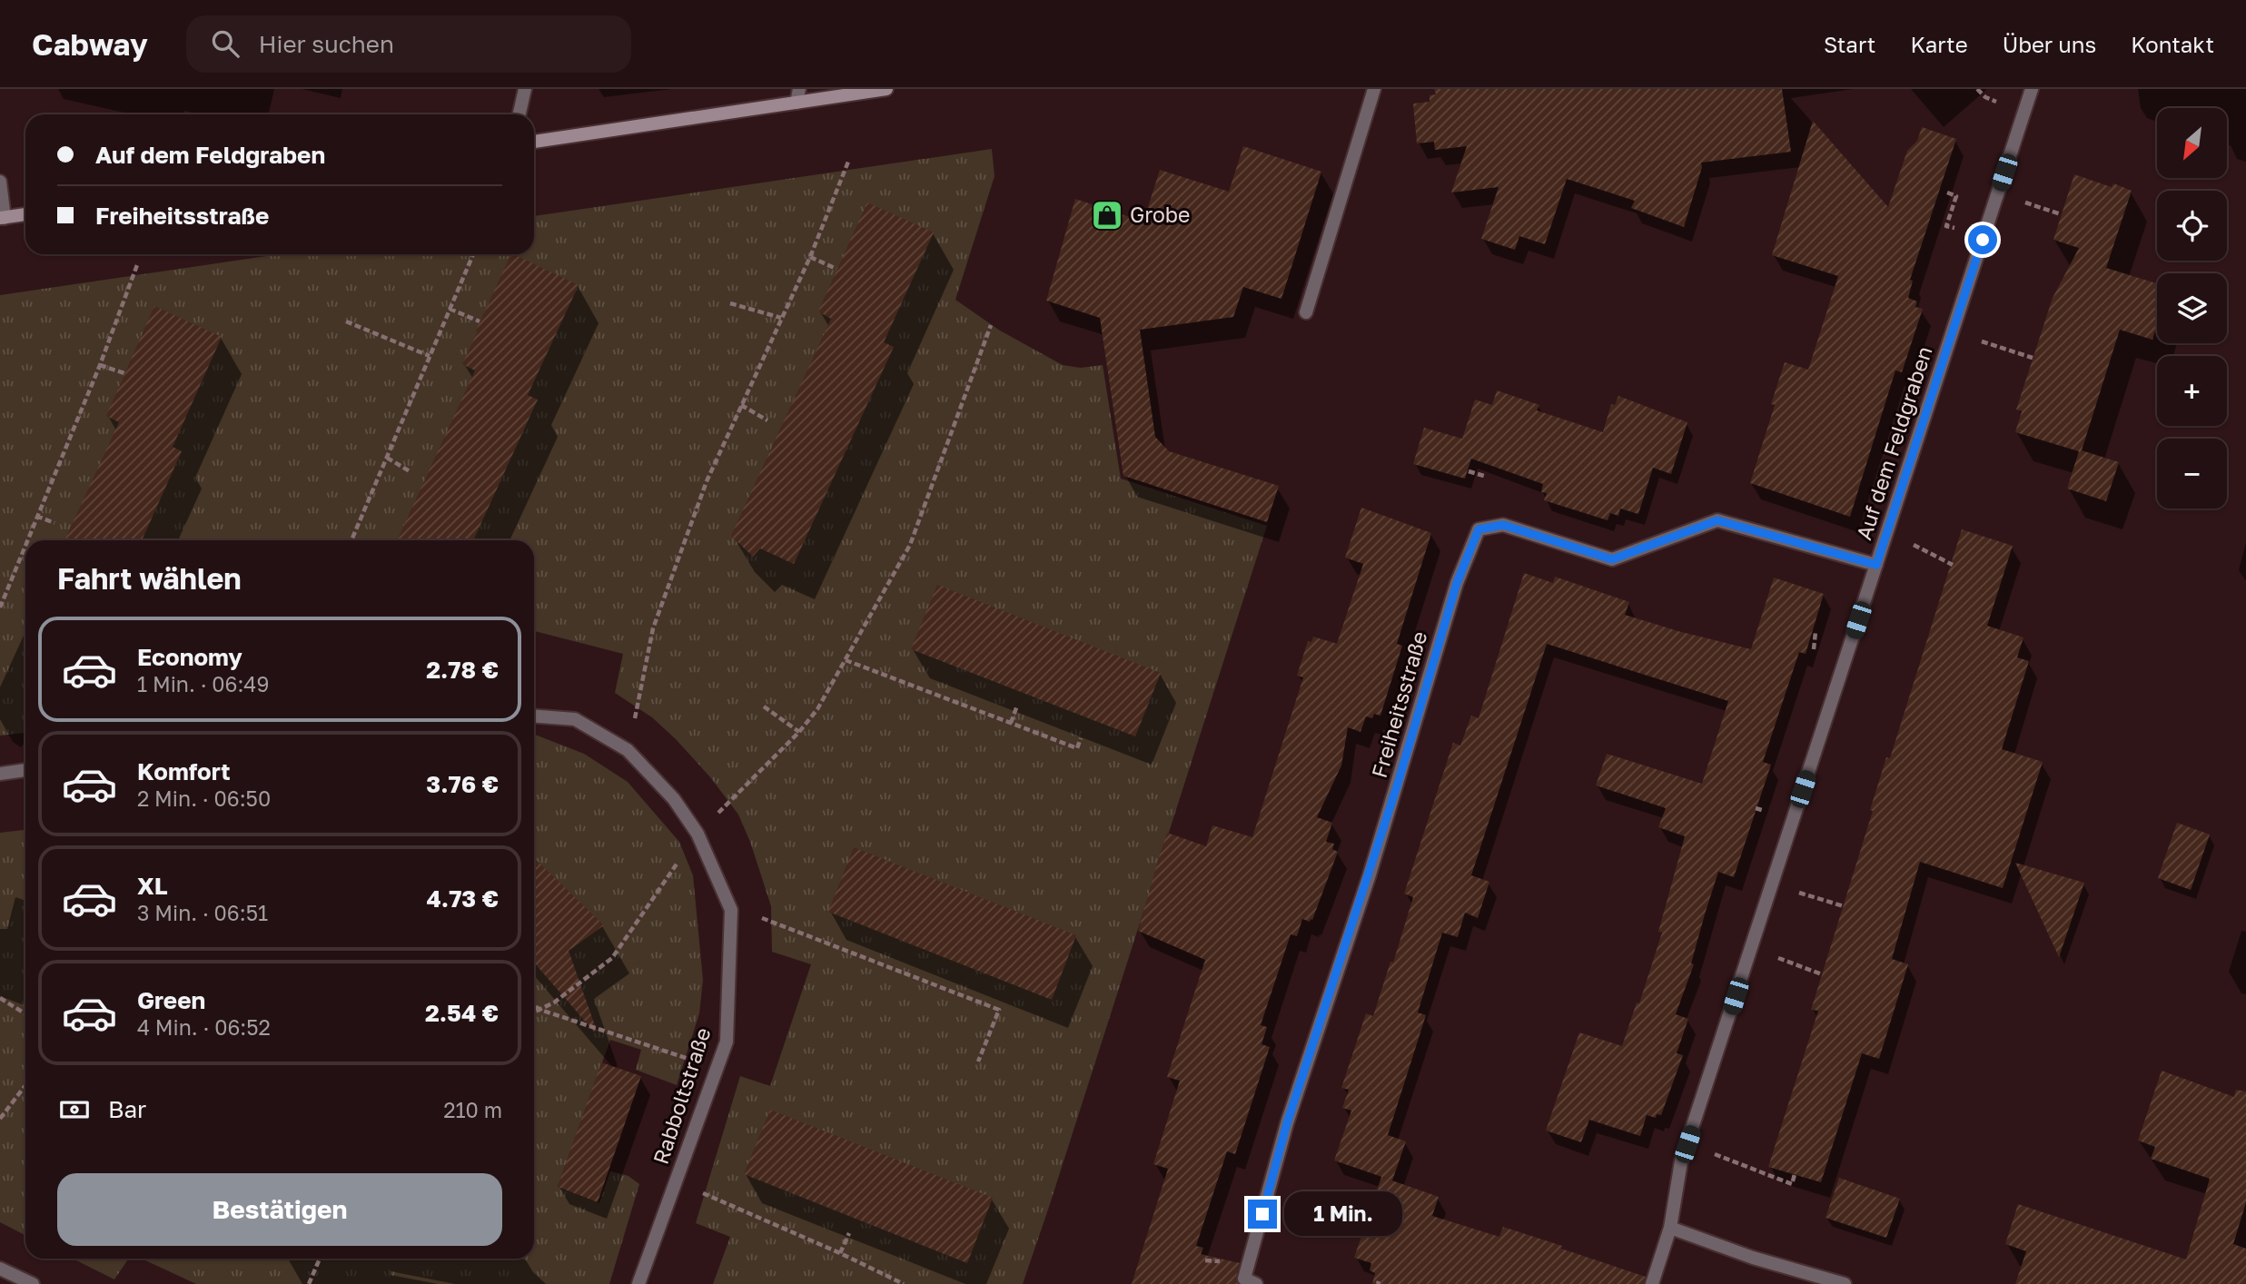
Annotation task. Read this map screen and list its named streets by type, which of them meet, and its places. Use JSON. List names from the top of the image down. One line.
{"streets":{"street":["Auf dem Feldgraben","Freiheitsstraße","Rabboltstraße"]},"crossings":[["Auf dem Feldgraben","Freiheitsstraße"]],"places":{"shop":["Grobe"]},"north":"bottom left","page":{"header":"Cabway","search":"Hier suchen","nav":["Start","Karte","Über uns","Kontakt"],"map_buttons":["+","−"],"banner":["Auf dem Feldgraben","Freiheitsstraße"],"heading":"Fahrt wählen","list":[{"name":"Economy","note":"1 Min. · 06:49","value":"2.78 €"},{"name":"Komfort","note":"2 Min. · 06:50","value":"3.76 €"},{"name":"XL","note":"3 Min. · 06:51","value":"4.73 €"},{"name":"Green","note":"4 Min. · 06:52","value":"2.54 €"}],"pay":["Bar","210 m"],"buttons":"Bestätigen","bubble":"1 Min."}}
